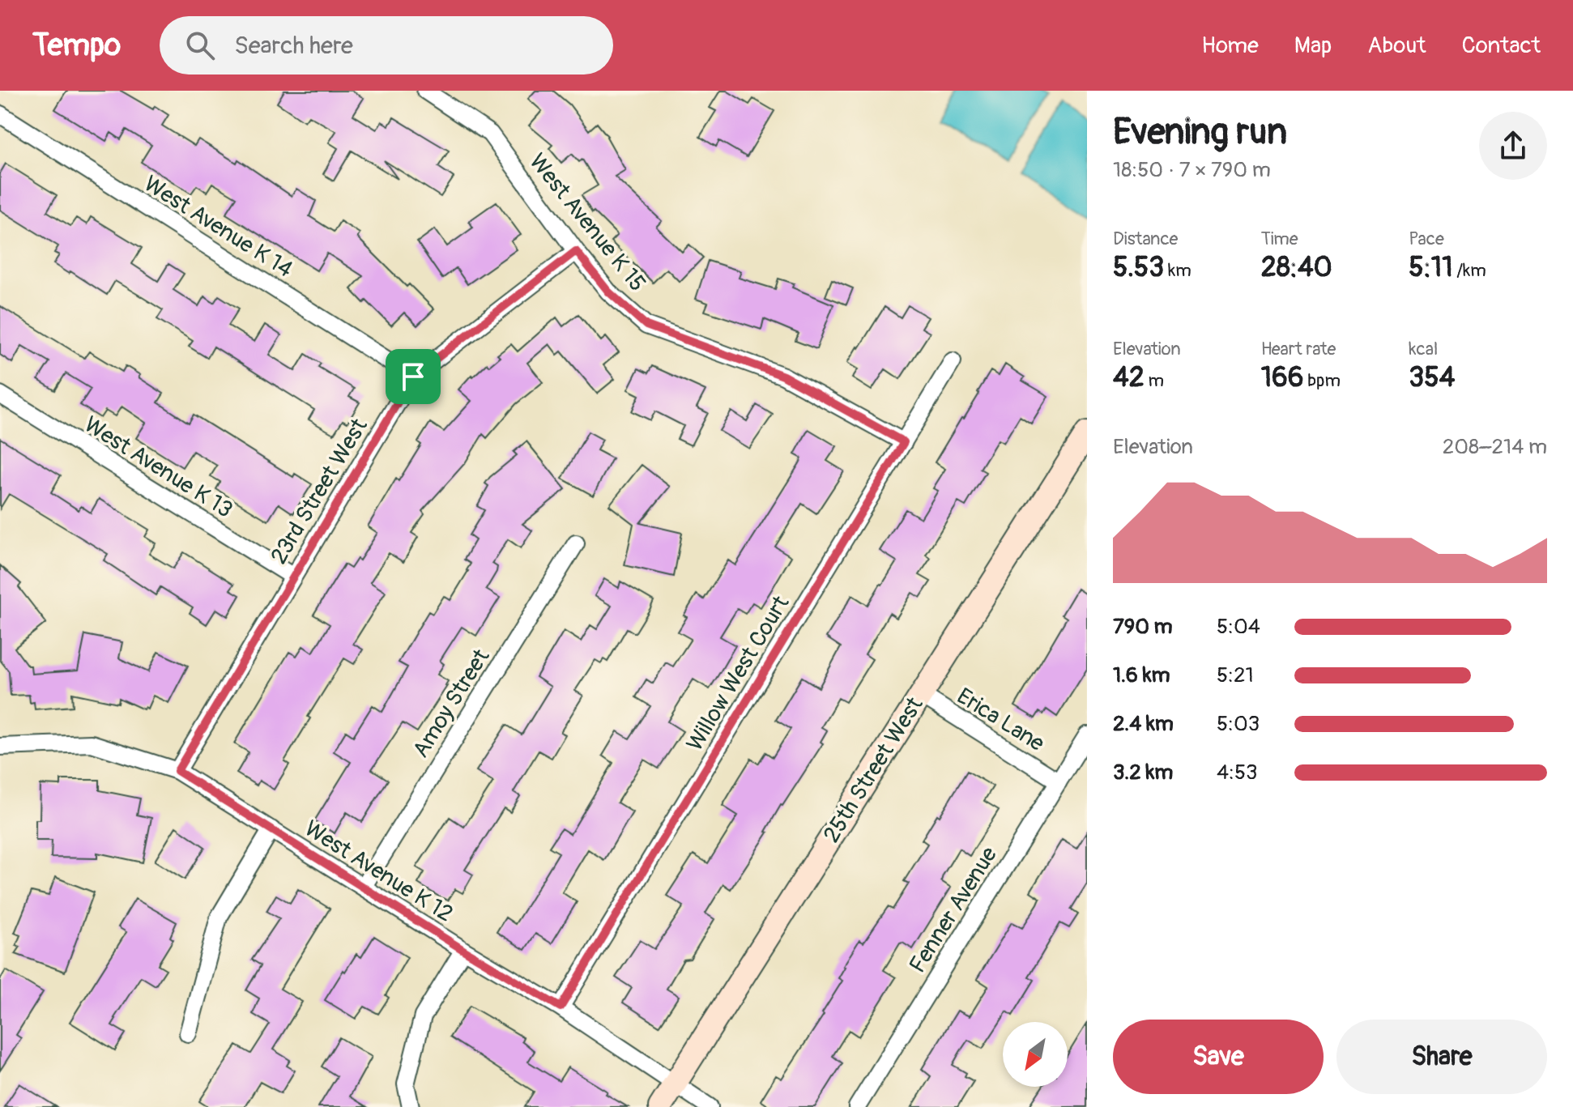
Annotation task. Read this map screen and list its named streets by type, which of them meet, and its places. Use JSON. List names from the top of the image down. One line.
{"streets":{"street":["West Avenue K 15","West Avenue K 14","West Avenue K 13","23rd Street West","Willow West Court","Amoy Street","Erica Lane","25th Street West","West Avenue K 12","Fenner Avenue"]},"crossings":[["West Avenue K 15","23rd Street West"],["West Avenue K 15","Willow West Court"],["West Avenue K 14","23rd Street West"],["West Avenue K 13","23rd Street West"],["23rd Street West","West Avenue K 12"],["Willow West Court","West Avenue K 12"],["Amoy Street","West Avenue K 12"],["Erica Lane","25th Street West"],["Erica Lane","Fenner Avenue"],["25th Street West","West Avenue K 12"]],"north":"bottom left","page":{"header":"Tempo","search":"Search here","nav":["Home","Map","About","Contact"],"heading":["Evening run","18:50 · 7 × 790 m"],"stats":[["Distance","5.53 km"],["Time","28:40"],["Pace","5:11 /km"],["Elevation","42 m"],["Heart rate","166 bpm"],["kcal","354"]],"chart":["Elevation","208–214 m"],"list":[{"name":"790 m","note":"5:04"},{"name":"1.6 km","note":"5:21"},{"name":"2.4 km","note":"5:03"},{"name":"3.2 km","note":"4:53"}],"buttons":["Save","Share"]}}
